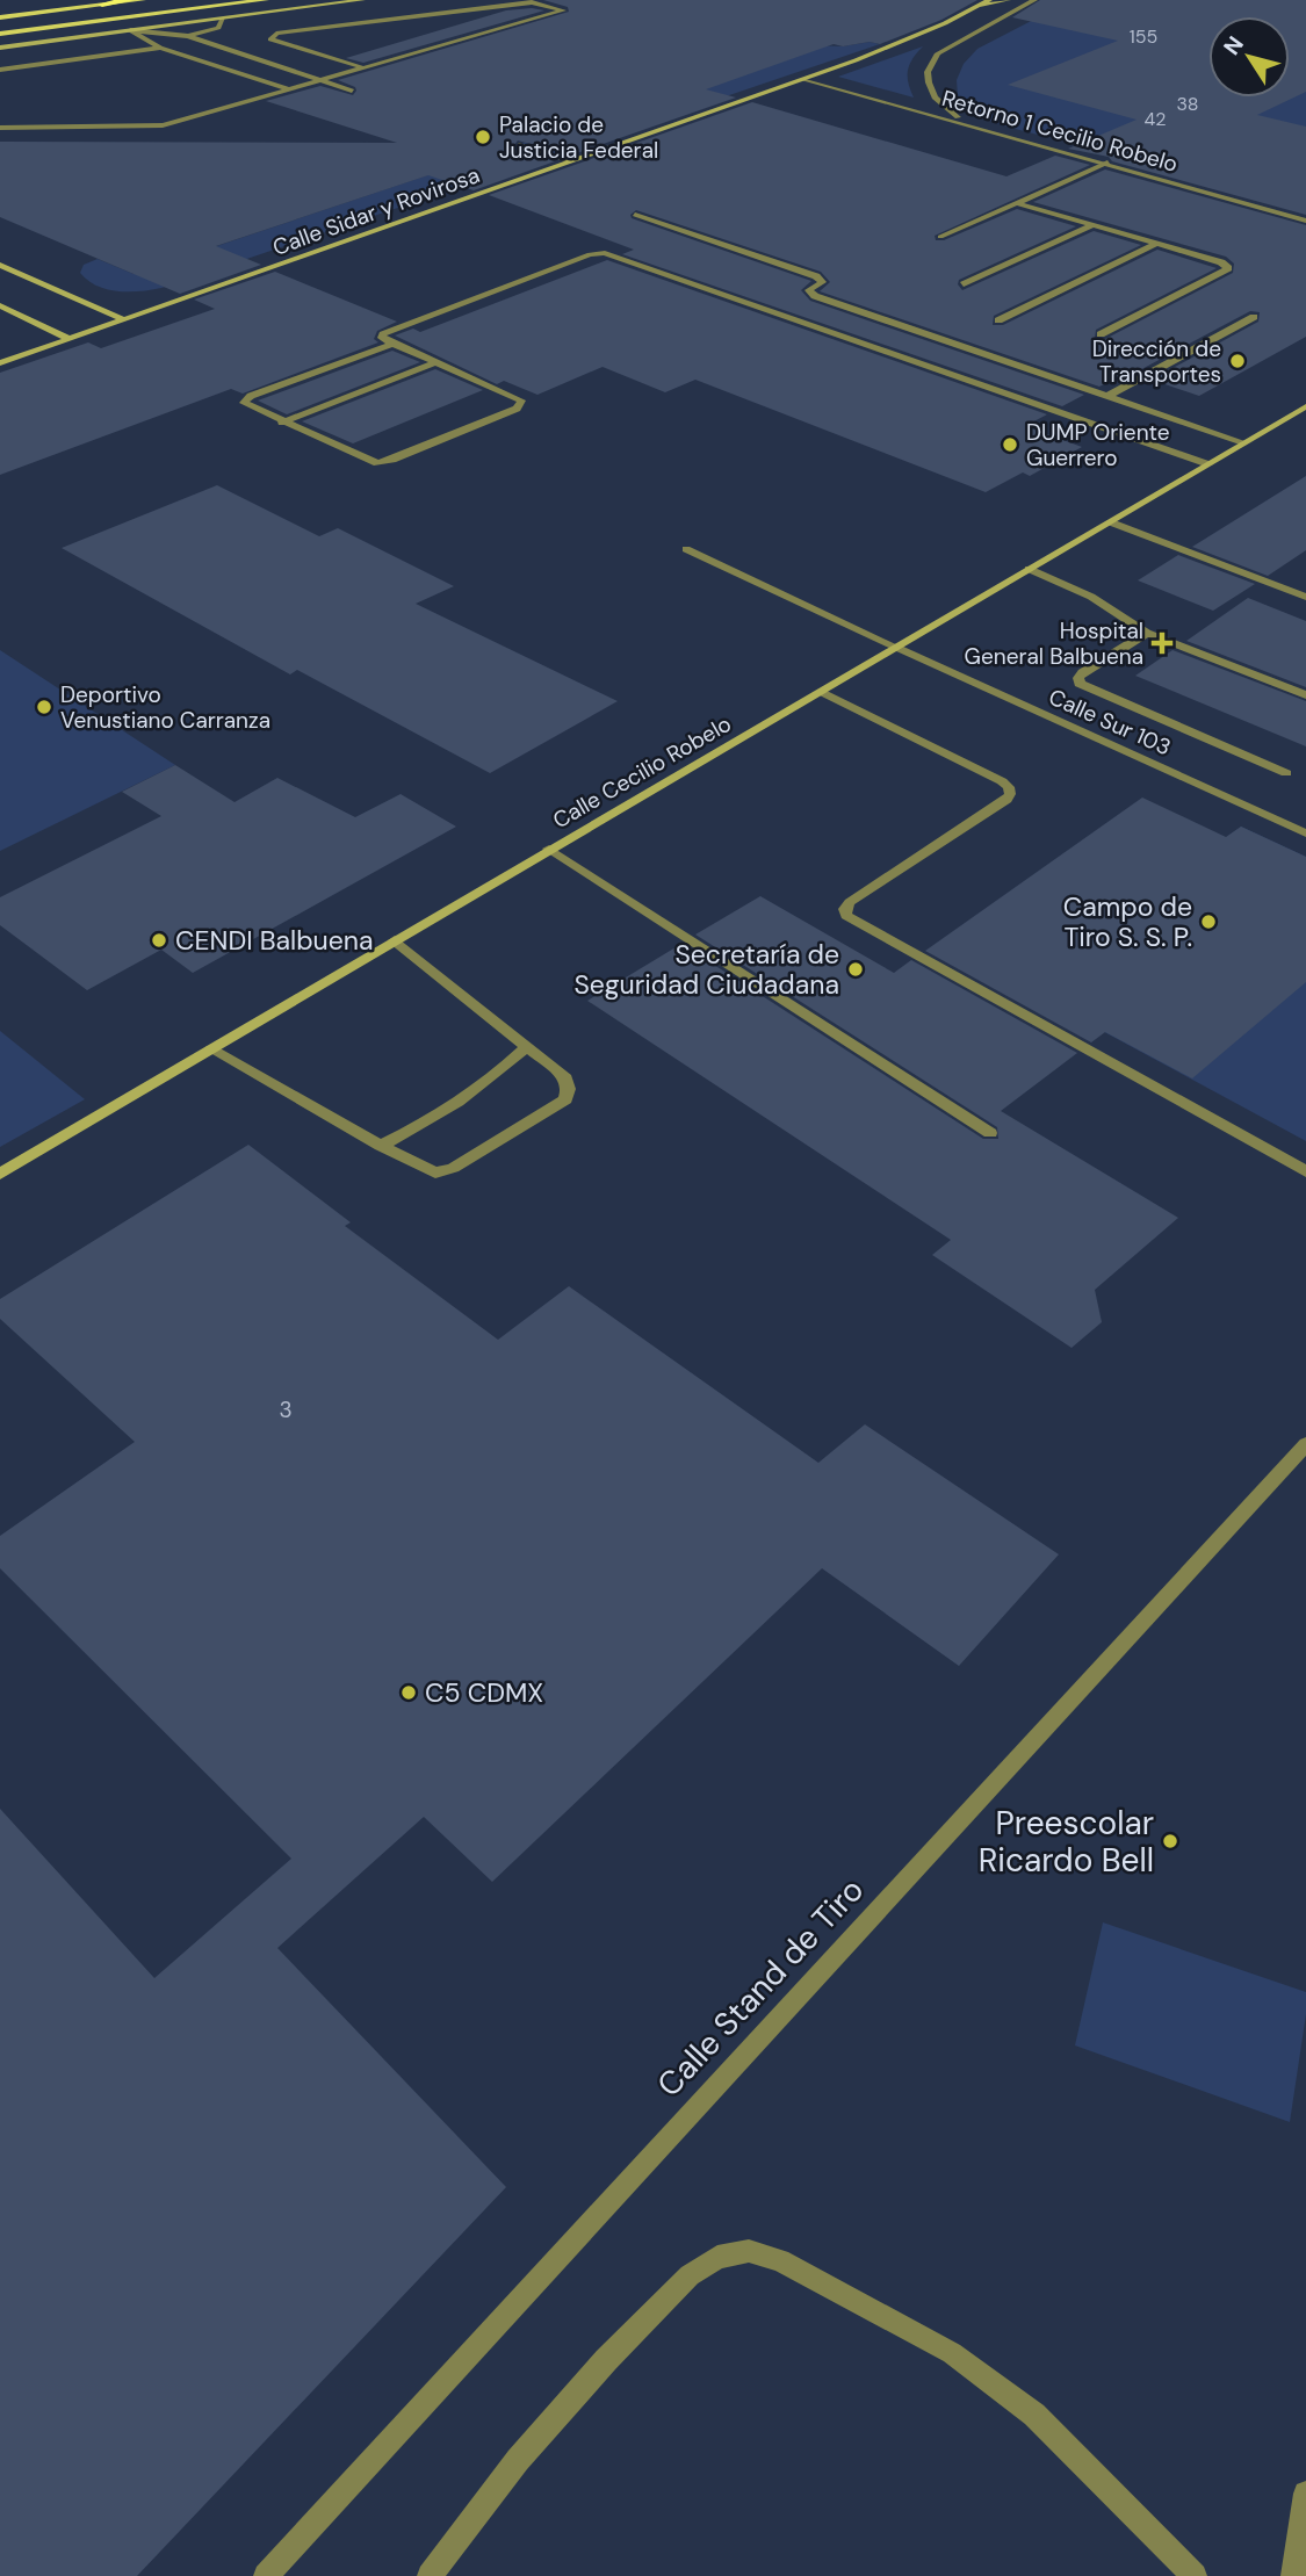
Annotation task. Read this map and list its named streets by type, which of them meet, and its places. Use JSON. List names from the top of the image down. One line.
{"streets":{"street":["Retorno 1 Cecilio Robelo","Calle Sidar y Rovirosa","Calle Sur 103","Calle Cecilio Robelo","Calle Stand de Tiro"]},"crossings":[["Retorno 1 Cecilio Robelo","Calle Sidar y Rovirosa"],["Calle Sur 103","Calle Cecilio Robelo"]],"places":{"other":["Palacio de Justicia Federal","Dirección de Transportes","DUMP Oriente Guerrero","Deportivo Venustiano Carranza","Campo de Tiro S. S. P.","CENDI Balbuena","Secretaría de Seguridad Ciudadana","C5 CDMX","Preescolar Ricardo Bell"],"health":["Hospital General Balbuena"]},"house_numbers":["155","38","42","3"],"north":"top left"}
